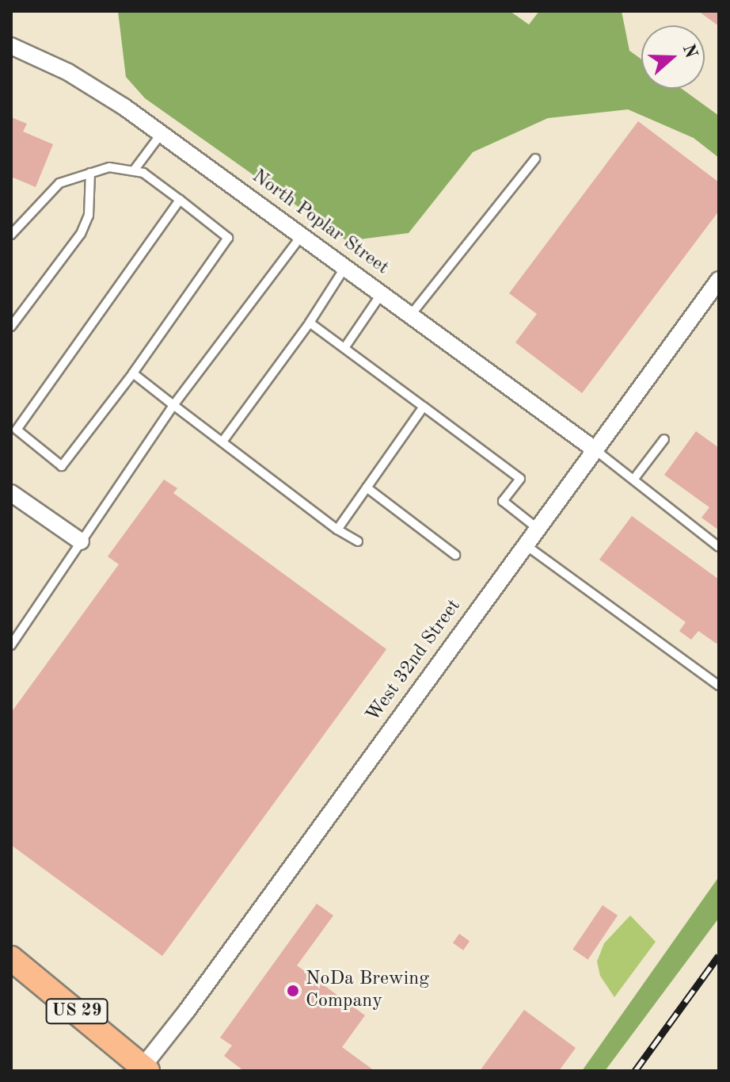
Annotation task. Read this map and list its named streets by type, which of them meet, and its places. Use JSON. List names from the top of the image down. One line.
{"streets":{"main road":["US 29"],"street":["North Poplar Street","West 32nd Street"]},"crossings":[["North Poplar Street","West 32nd Street"],["West 32nd Street","US 29"]],"places":["NoDa Brewing Company"],"north":"right"}
